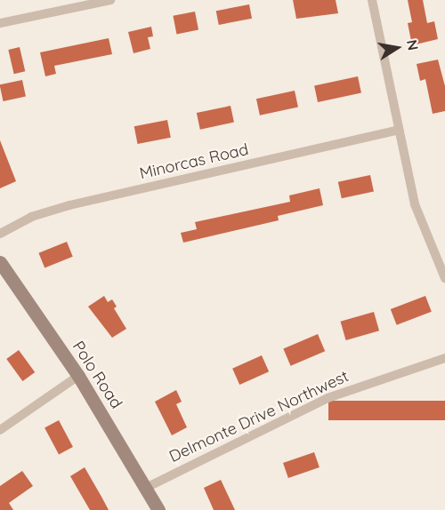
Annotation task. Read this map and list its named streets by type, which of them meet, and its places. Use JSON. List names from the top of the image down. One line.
{"streets":{"main road":["Polo Road"],"street":["Minorcas Road","Delmonte Drive Northwest"]},"crossings":[["Polo Road","Delmonte Drive Northwest"]],"north":"right"}
